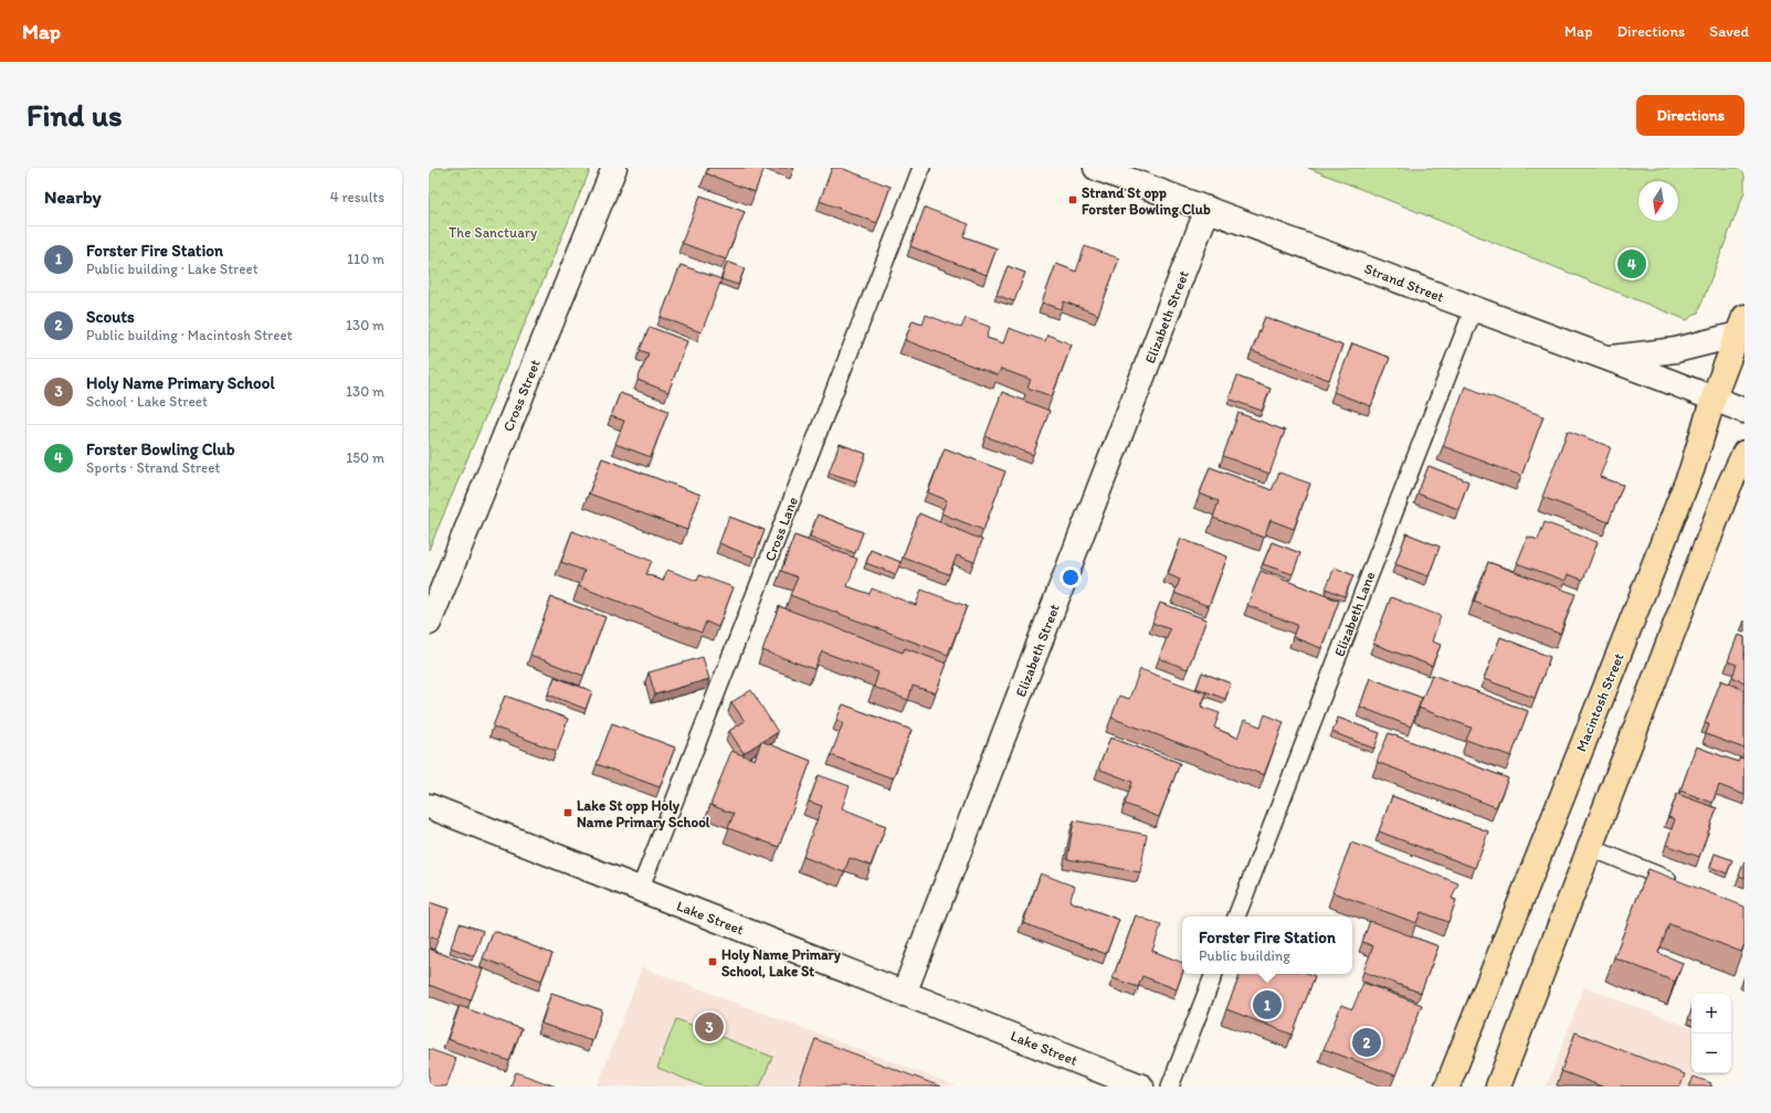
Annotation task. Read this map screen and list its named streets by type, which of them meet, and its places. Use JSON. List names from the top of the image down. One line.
{"streets":{"main road":["Macintosh Street"],"street":["Strand Street","Elizabeth Street","Cross Street","Lake Street"],"lane":["Cross Lane","Elizabeth Lane"]},"crossings":[["Strand Street","Elizabeth Street"],["Strand Street","Elizabeth Lane"],["Strand Street","Macintosh Street"],["Elizabeth Street","Lake Street"],["Cross Lane","Lake Street"]],"parks":["The Sanctuary"],"places":{"transit":["Strand St opp Forster Bowling Club","Lake St opp Holy Name Primary School","Holy Name Primary School, Lake St"]},"north":"bottom","page":{"header":"Map","nav":["Map","Directions","Saved"],"buttons":"Directions","title":"Find us","heading":["Nearby","4 results"],"list":[{"mark":"1","name":"Forster Fire Station","note":"Public building · Lake Street","value":"110 m"},{"mark":"2","name":"Scouts","note":"Public building · Macintosh Street","value":"130 m"},{"mark":"3","name":"Holy Name Primary School","note":"School · Lake Street","value":"130 m"},{"mark":"4","name":"Forster Bowling Club","note":"Sports · Strand Street","value":"150 m"}],"pins":["4","1","3","2"],"popup":["Forster Fire Station","Public building"],"map_buttons":["+","−"]}}
